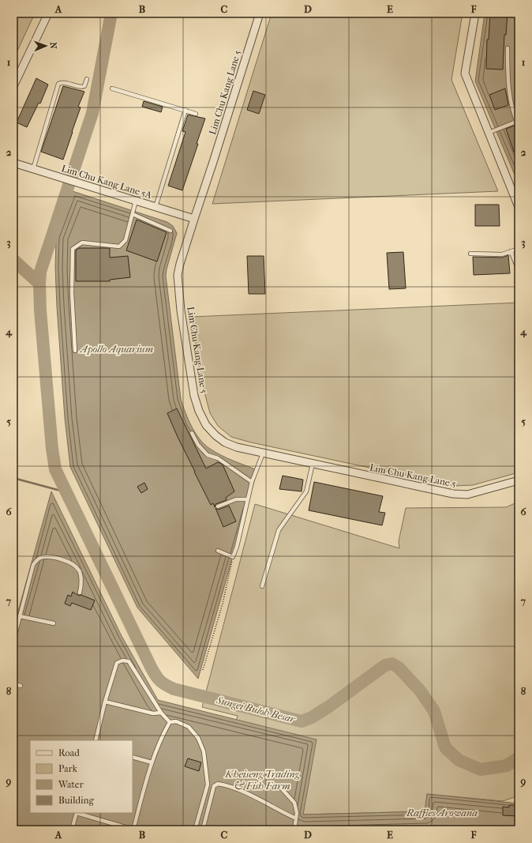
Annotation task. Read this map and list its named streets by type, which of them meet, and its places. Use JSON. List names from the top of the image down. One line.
{"streets":{"street":["Lim Chu Kang Lane 5","Lim Chu Kang Lane 5A"]},"crossings":[["Lim Chu Kang Lane 5","Lim Chu Kang Lane 5A"]],"water":["Apollo Aquarium","Sungei Buloh Besar","Kheiseng Trading & Fish Farm","Raffles Arowana"],"legend":["Road","Park","Water","Building"],"north":"right","grid":{"columns":["A","B","C","D","E","F"],"rows":["1","2","3","4","5","6","7","8","9"]}}
